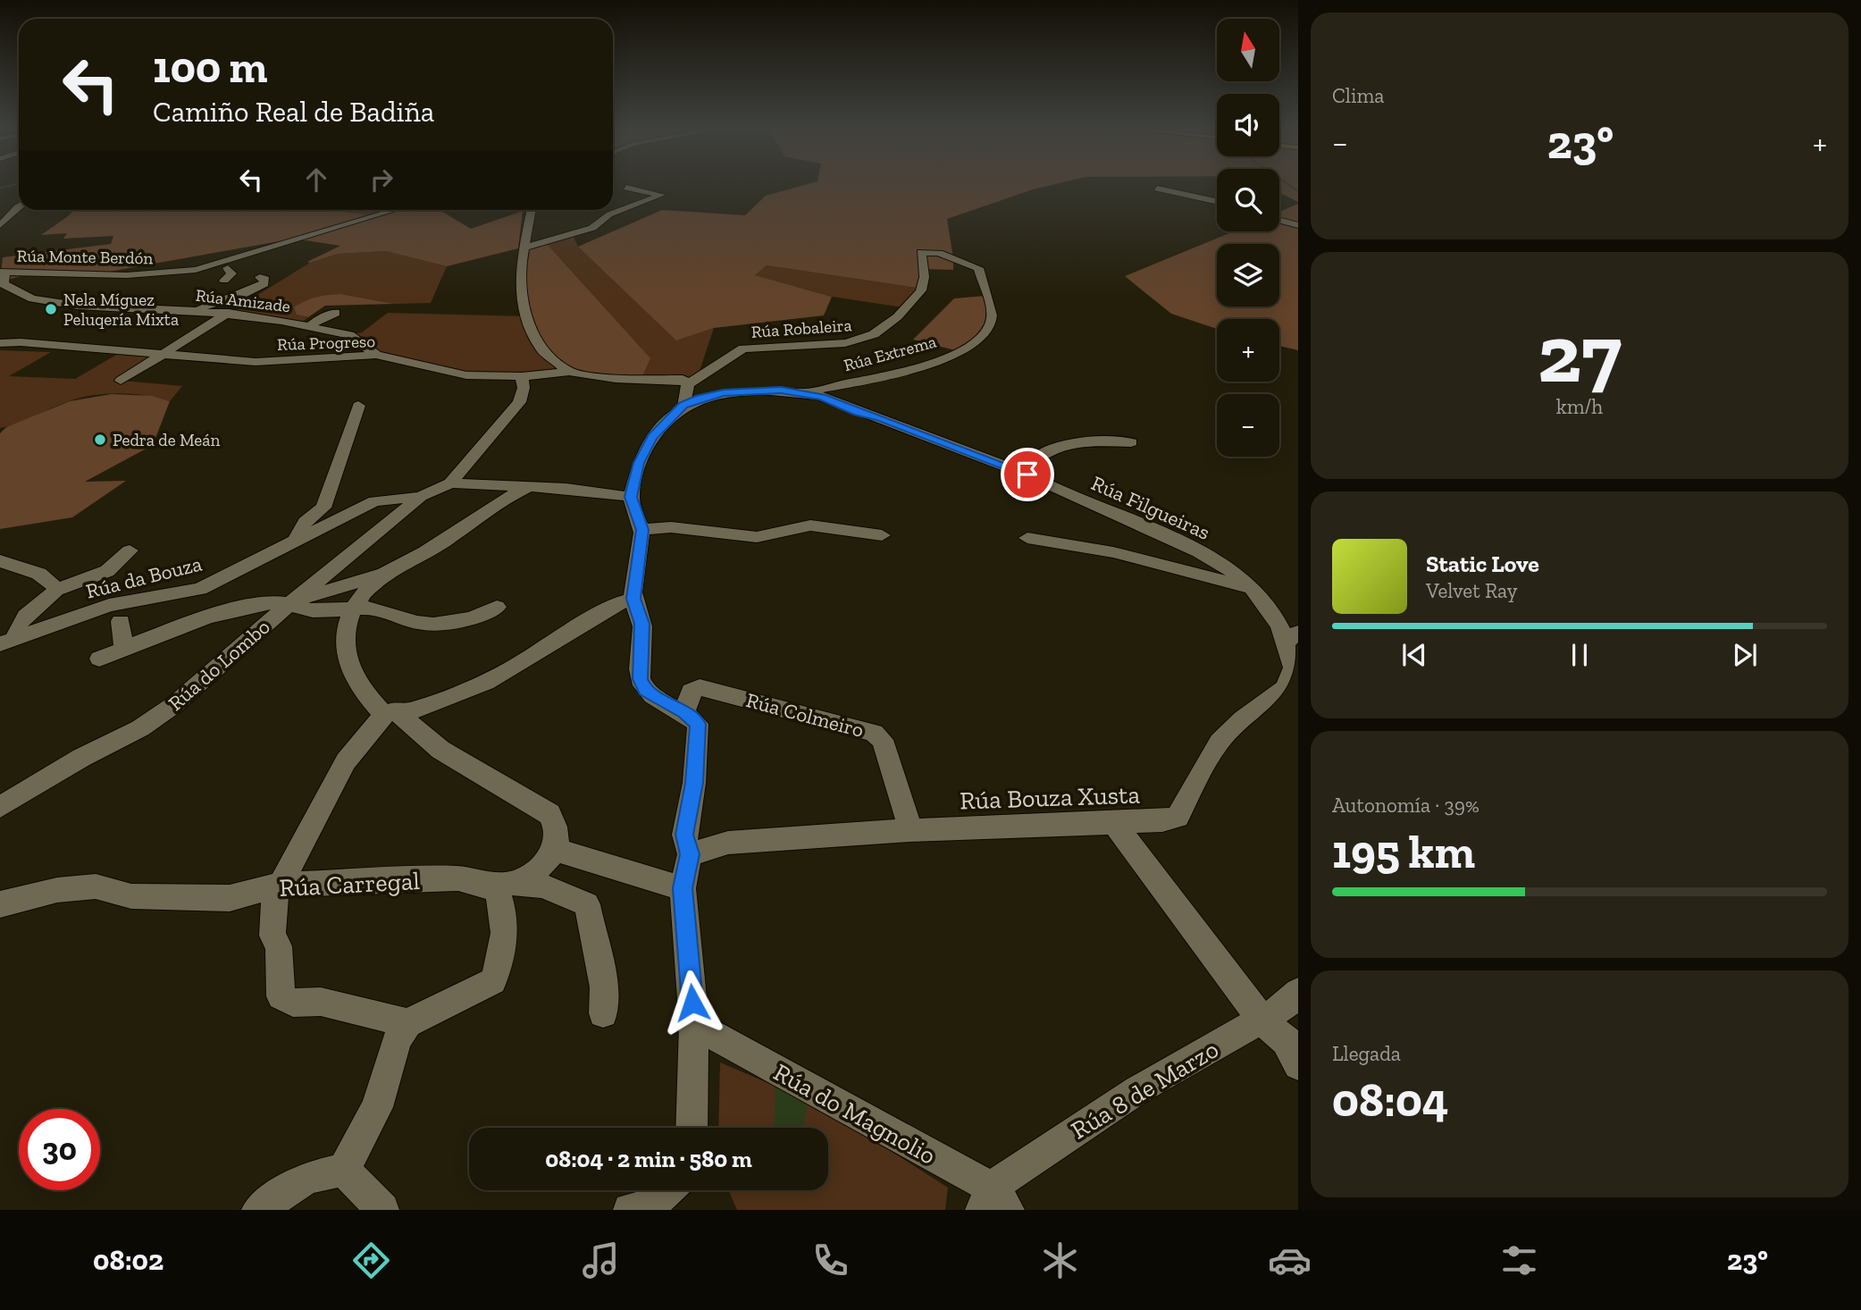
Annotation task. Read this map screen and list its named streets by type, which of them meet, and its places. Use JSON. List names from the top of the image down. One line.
{"streets":{"street":["Rúa Monte Berdón","Rúa Amizade","Rúa Robaleira","Rúa Progreso","Rúa Extrema","Rúa Filgueiras","Rúa da Bouza","Rúa do Lombo","Rúa Colmeiro","Rúa Bouza Xusta","Rúa Carregal","Rúa 8 de Marzo","Rúa do Magnolio"]},"crossings":[["Rúa Monte Berdón","Rúa Amizade"],["Rúa Amizade","Rúa Progreso"],["Rúa Robaleira","Rúa Extrema"],["Rúa Progreso","Rúa da Bouza"],["Rúa Extrema","Rúa Filgueiras"],["Rúa Filgueiras","Rúa Bouza Xusta"],["Rúa da Bouza","Rúa do Lombo"],["Rúa Colmeiro","Rúa Bouza Xusta"],["Rúa 8 de Marzo","Rúa do Magnolio"]],"places":["Nela Míguez Peluqería Mixta","Pedra de Meán"],"north":"top","page":{"tile":["Clima",["27","km/h"],["Autonomía · 39%","195 km"],["Llegada","08:04"]],"map_buttons":["+","−"],"turn":["100 m","Camiño Real de Badiña"],"heat":["−","23°","+"],"song":["Static Love","Velvet Ray"],"limit":"30","trip":"08:04 · 2 min · 580 m","tabs":["08:02","23°"]}}
